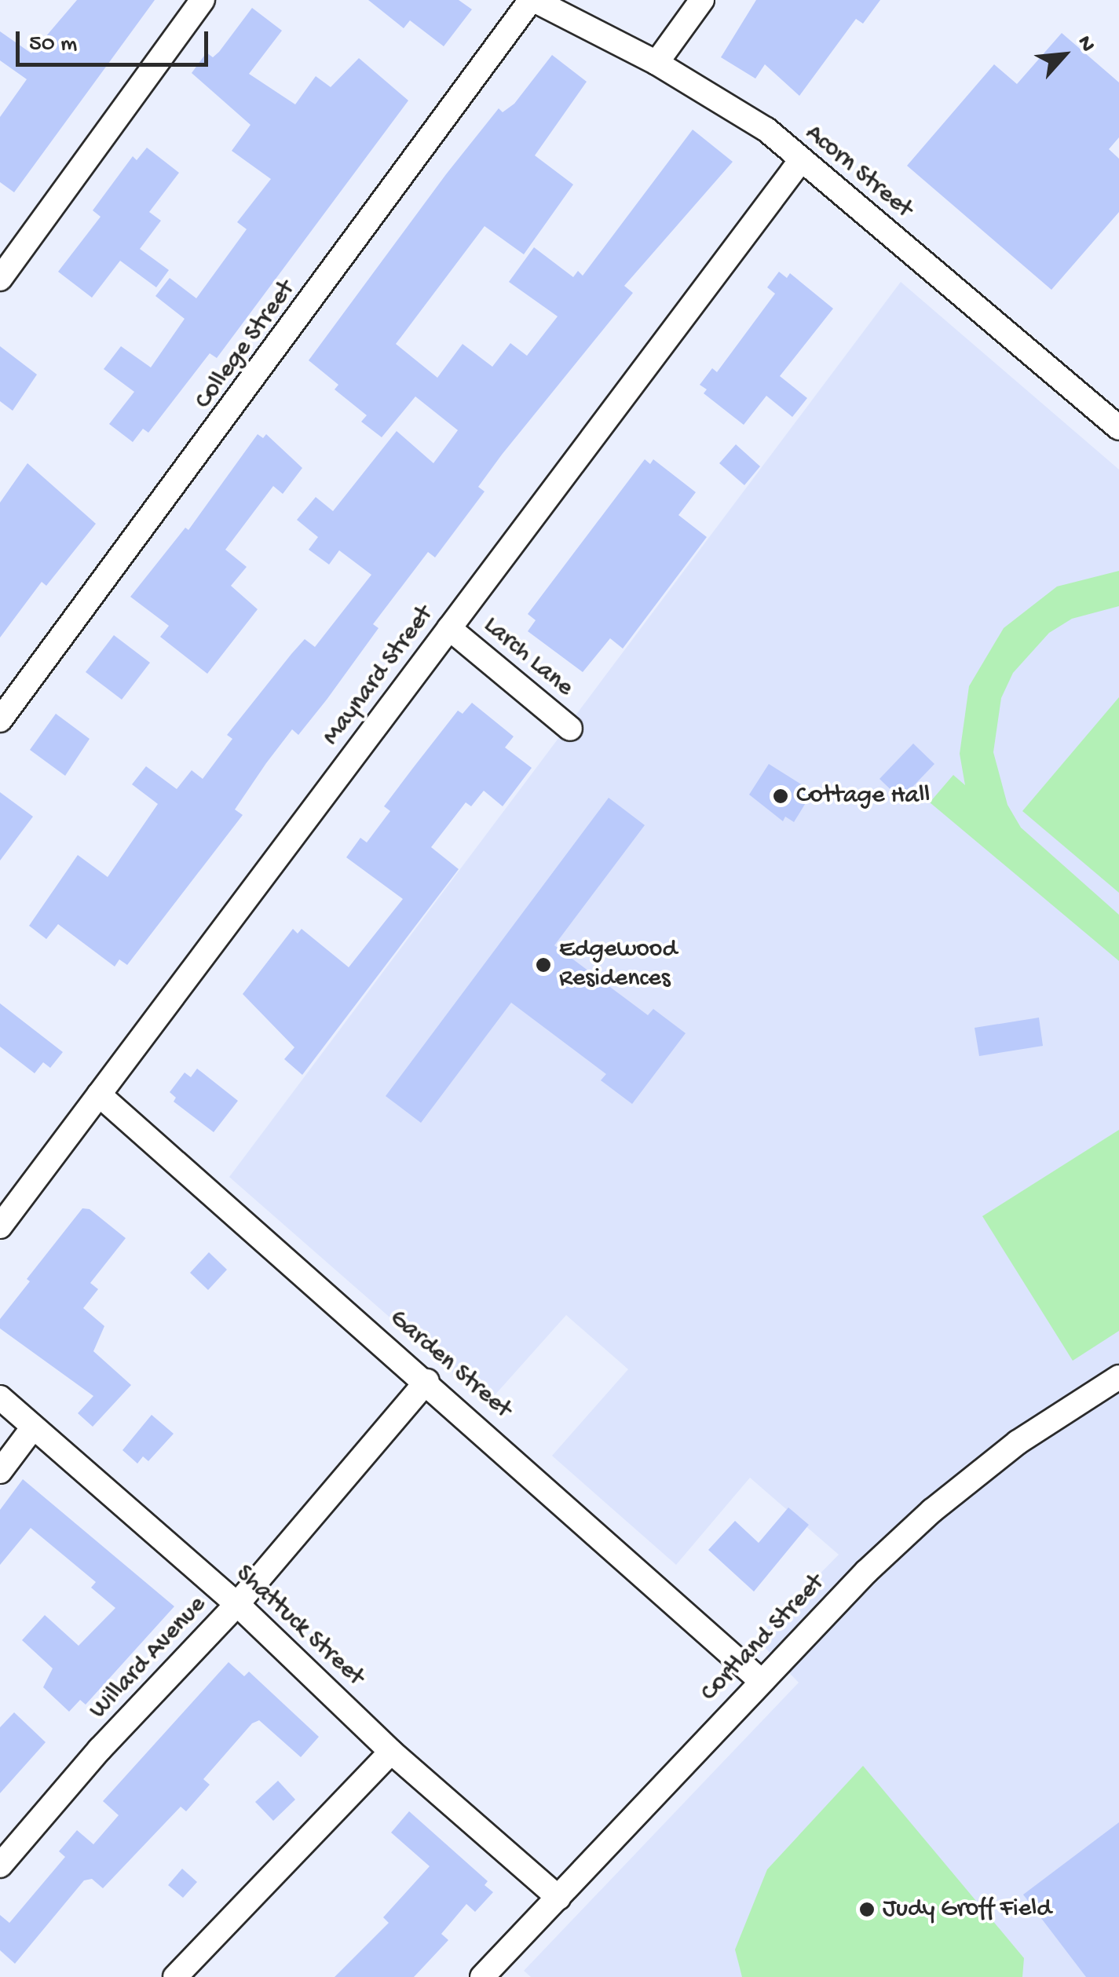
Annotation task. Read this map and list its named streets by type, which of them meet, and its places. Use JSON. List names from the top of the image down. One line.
{"streets":{"street":["Acorn Street","College Street","Larch Lane","Maynard Street","Garden Street","Shattuck Street","Cortland Street","Willard Avenue"]},"crossings":[["Acorn Street","College Street"],["Acorn Street","Maynard Street"],["Larch Lane","Maynard Street"],["Maynard Street","Garden Street"],["Garden Street","Cortland Street"],["Garden Street","Willard Avenue"],["Shattuck Street","Cortland Street"],["Shattuck Street","Willard Avenue"]],"places":["Cottage Hall","Edgewood Residences","Judy Groff Field"],"scale_bar":"50 m","north":"top right"}
